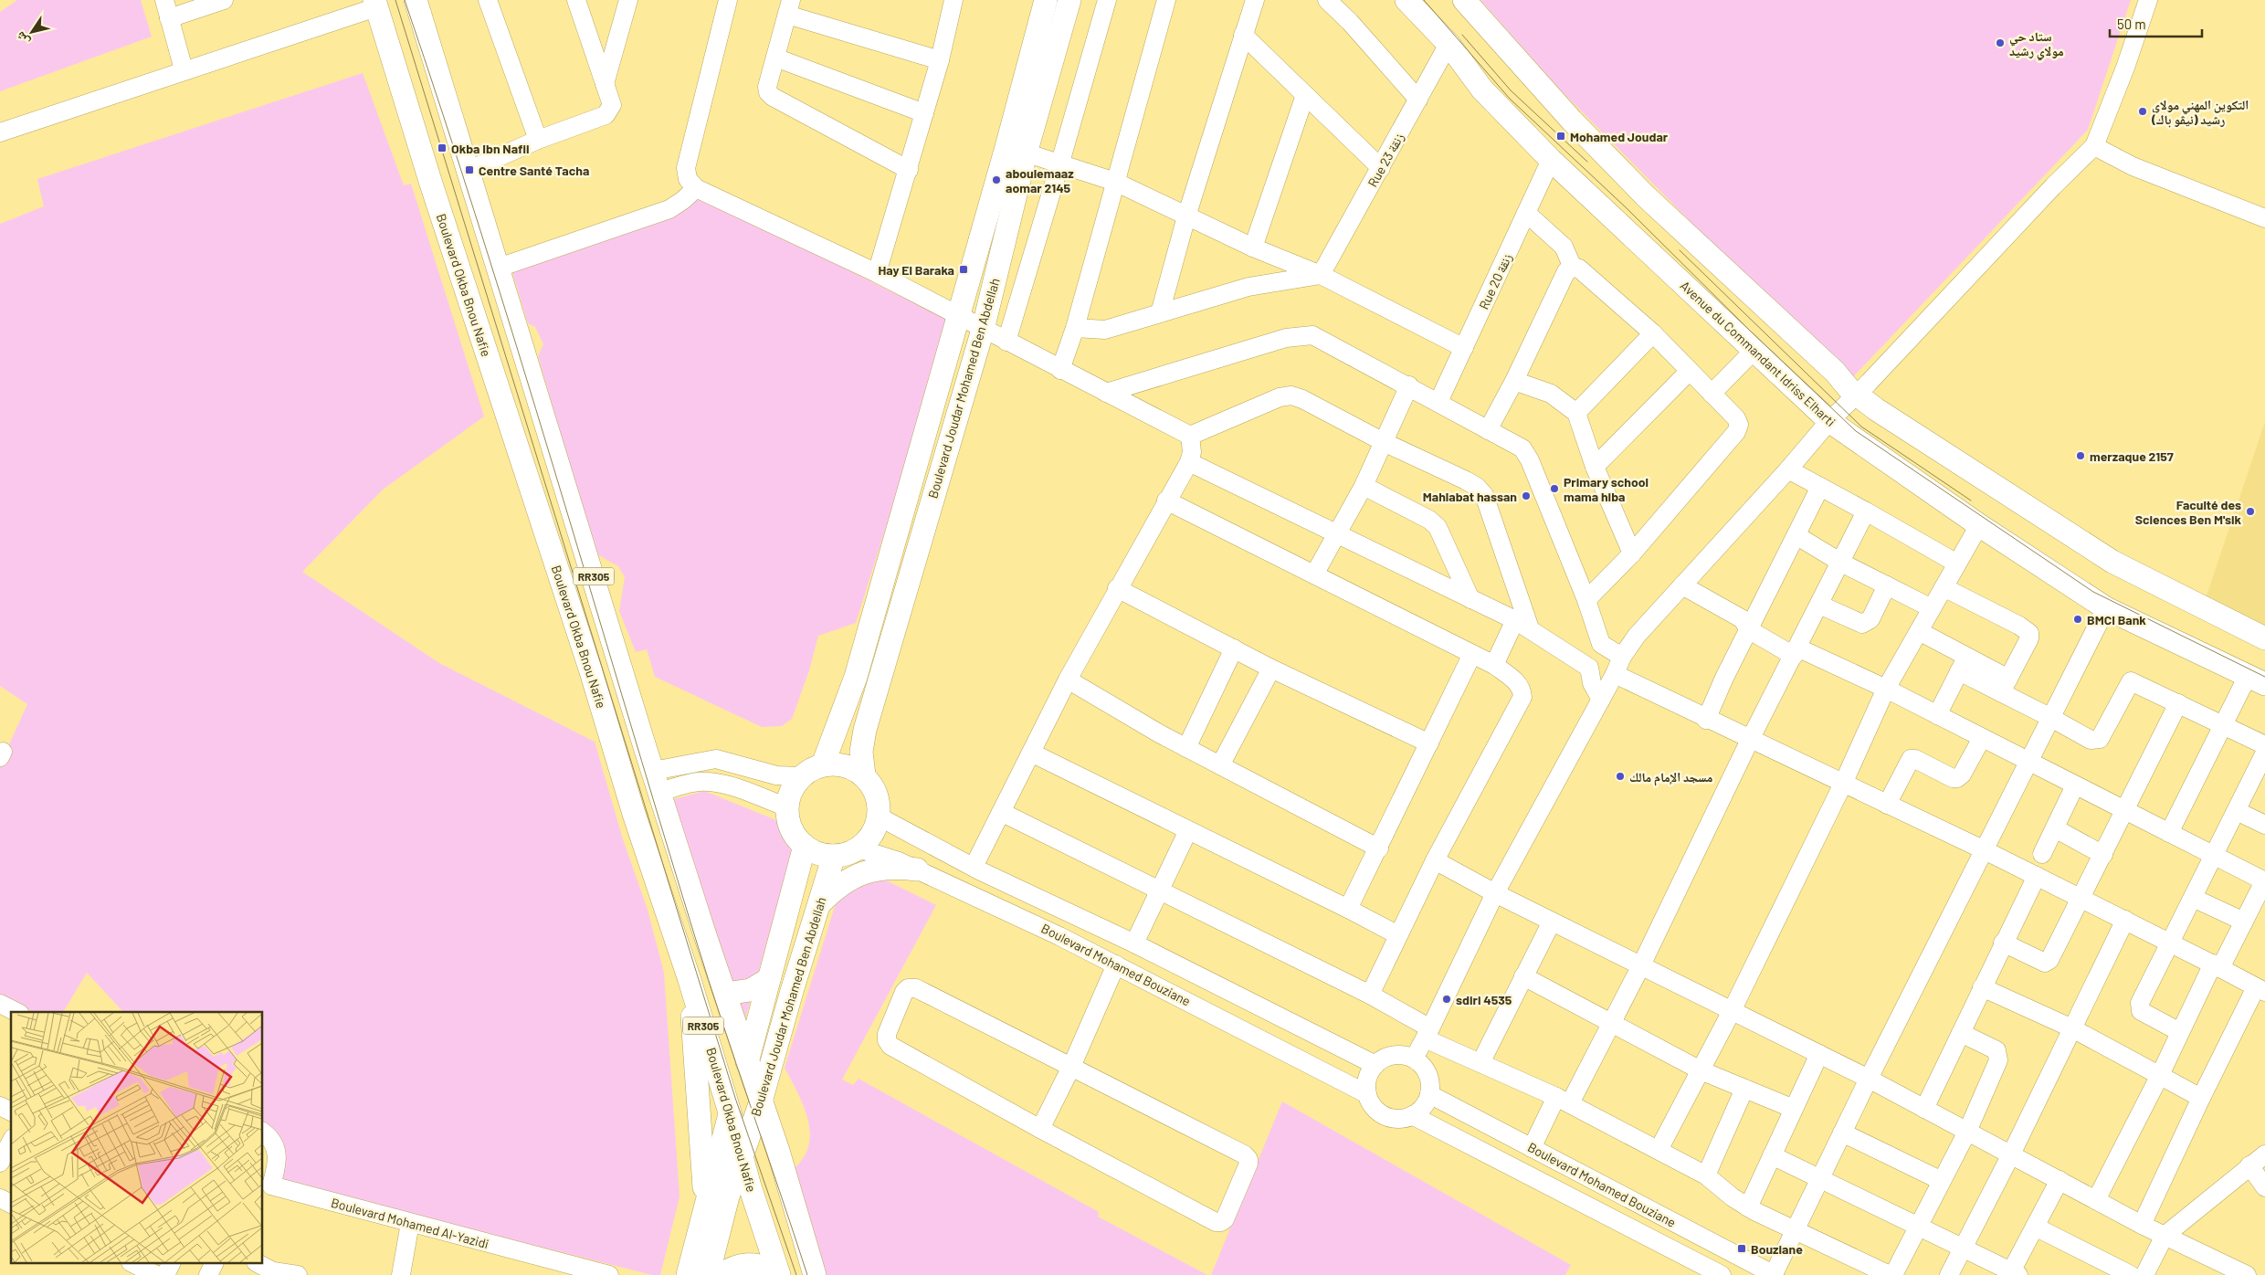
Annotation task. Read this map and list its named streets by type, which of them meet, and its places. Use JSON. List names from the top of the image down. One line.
{"streets":{"main road":["Boulevard Okba Bnou Nafie","Avenue du Commandant Idriss Elharti","Boulevard Joudar Mohamed Ben Abdellah","RR305"],"street":["Rue 23 زنقة","Rue 20 زنقة","Boulevard Mohamed Bouziane","Boulevard Mohamed Al-Yazidi"]},"crossings":[["Rue 23 زنقة","Avenue du Commandant Idriss Elharti"],["Rue 20 زنقة","Avenue du Commandant Idriss Elharti"],["Boulevard Okba Bnou Nafie","Boulevard Joudar Mohamed Ben Abdellah"],["Boulevard Joudar Mohamed Ben Abdellah","RR305"],["Boulevard Joudar Mohamed Ben Abdellah","Boulevard Mohamed Bouziane"]],"places":{"other":["ستاد حي مولاي رشيد","التكوين المهني مولاي رشيد (نيڤو باك)","aboulemaaz aomar 2145","merzaque 2157","Primary school mama hiba","Mahlabat hassan","Faculté des Sciences Ben M'sik","BMCI Bank","مسجد الإمام مالك","sdiri 4535"],"transit":["Mohamed Joudar","Okba Ibn Nafii","Centre Santé Tacha","Hay El Baraka","Bouziane"]},"scale_bar":"50 m","north":"bottom left"}
